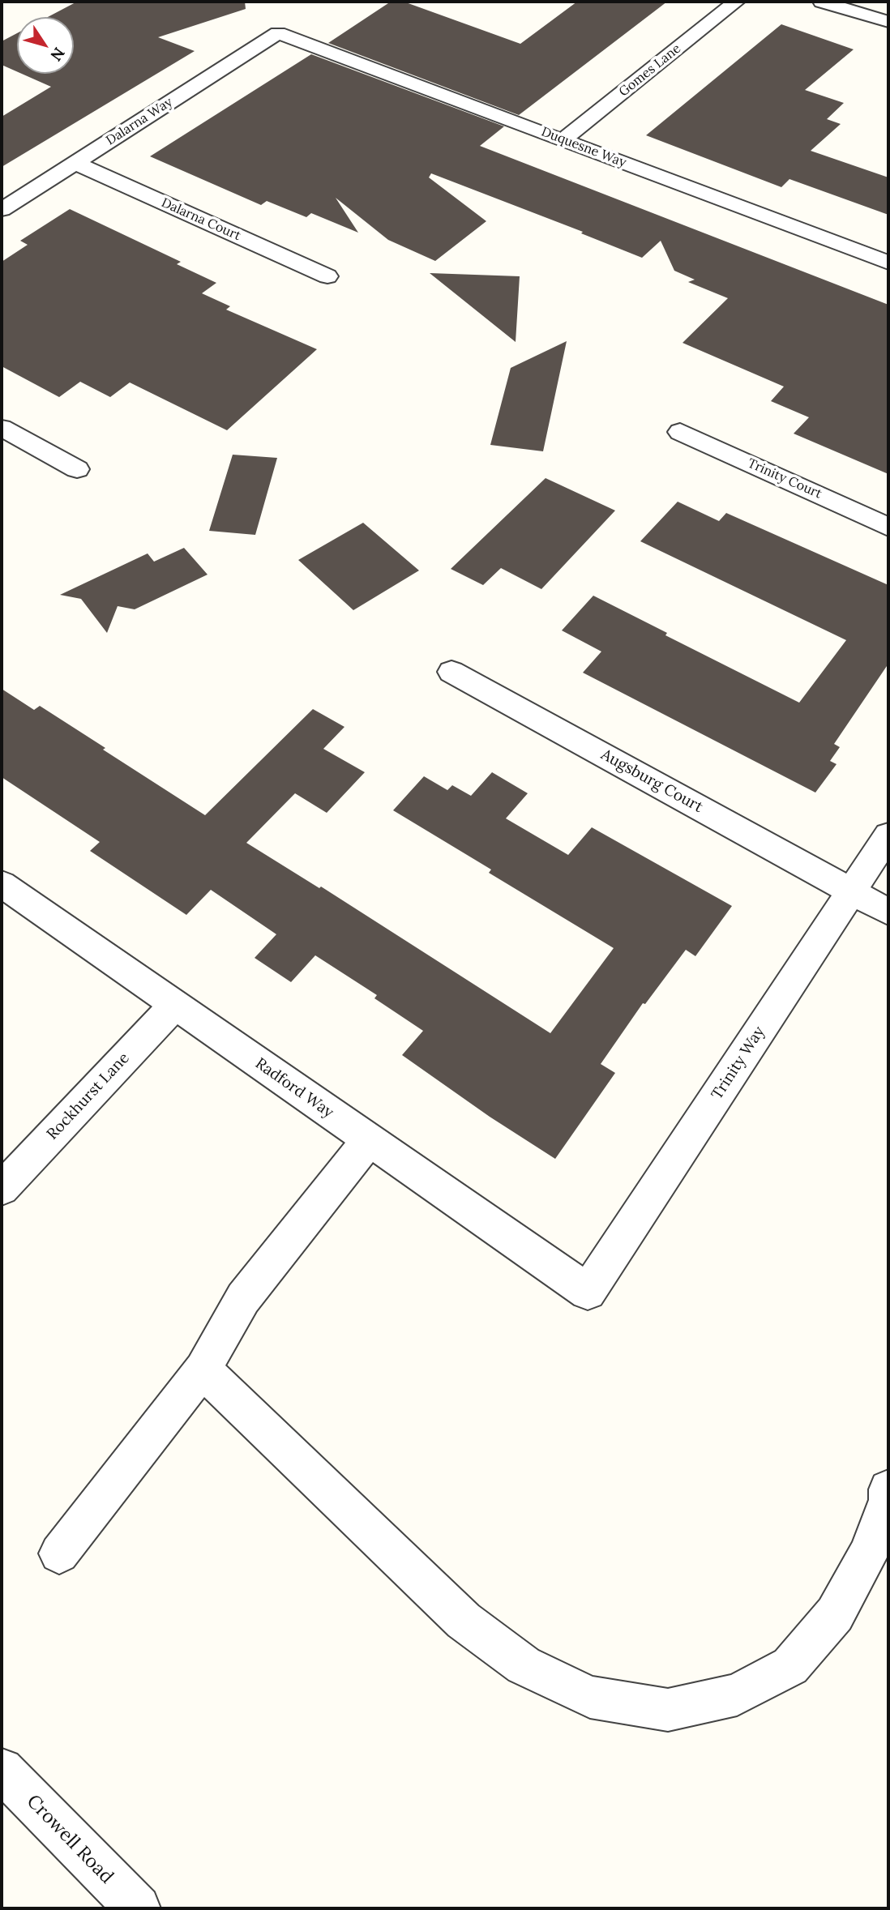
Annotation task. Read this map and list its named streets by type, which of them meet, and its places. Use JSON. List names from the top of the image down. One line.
{"streets":{"street":["Gomes Lane","Dalarna Way","Duquesne Way","Dalarna Court","Trinity Court","Augsburg Court","Trinity Way","Radford Way","Rockhurst Lane","Crowell Road"]},"crossings":[["Gomes Lane","Duquesne Way"],["Dalarna Way","Duquesne Way"],["Dalarna Way","Dalarna Court"],["Augsburg Court","Trinity Way"],["Trinity Way","Radford Way"],["Radford Way","Rockhurst Lane"]],"north":"bottom right"}
